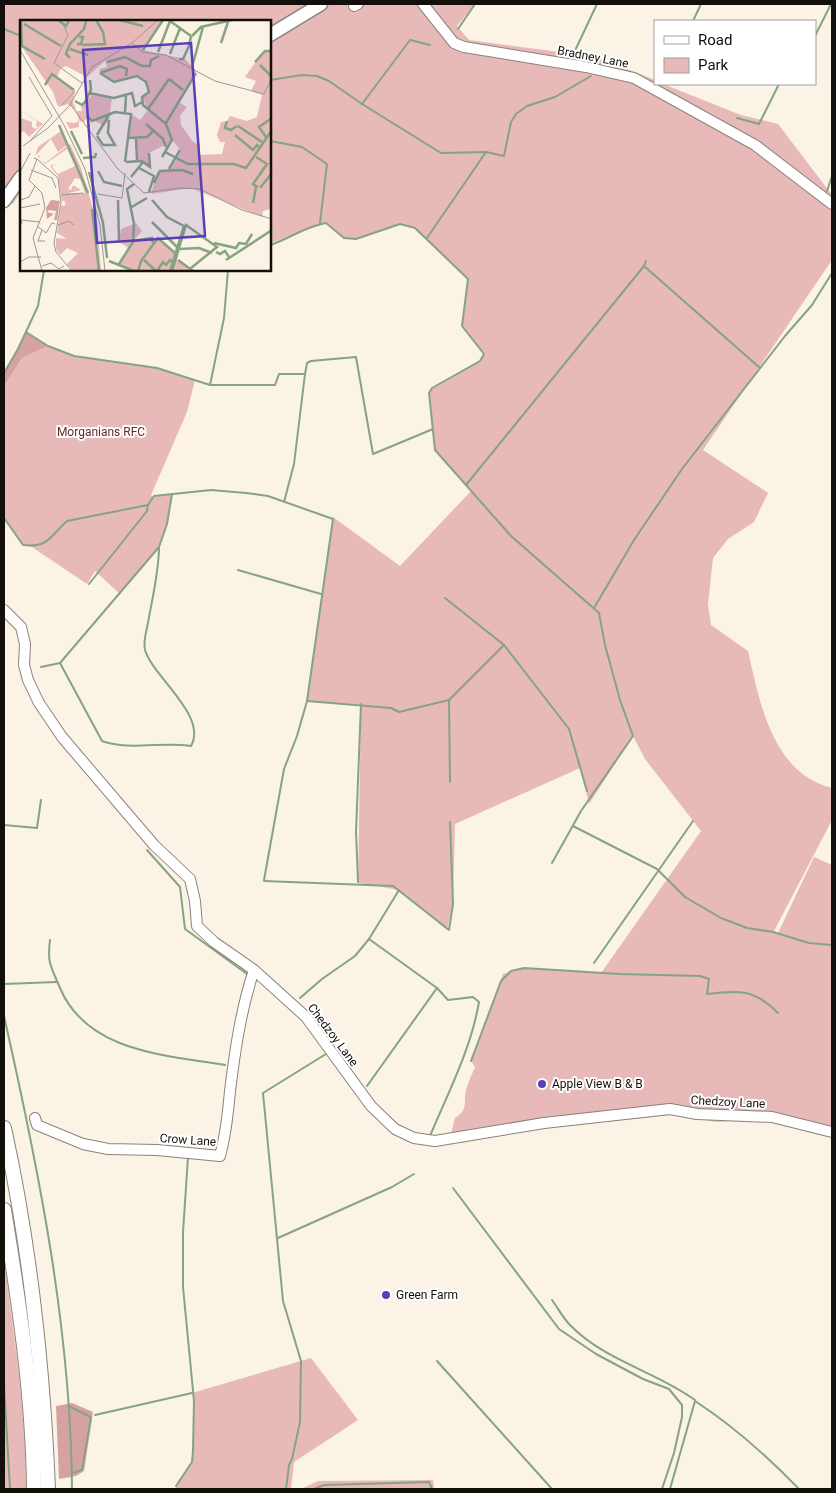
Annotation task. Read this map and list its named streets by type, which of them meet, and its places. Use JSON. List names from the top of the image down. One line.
{"streets":{"street":["Bradney Lane","Chedzoy Lane","Crow Lane"]},"crossings":[["Chedzoy Lane","Crow Lane"]],"parks":["Morganians RFC"],"places":["Apple View B & B","Green Farm"],"legend":["Road","Park"]}
